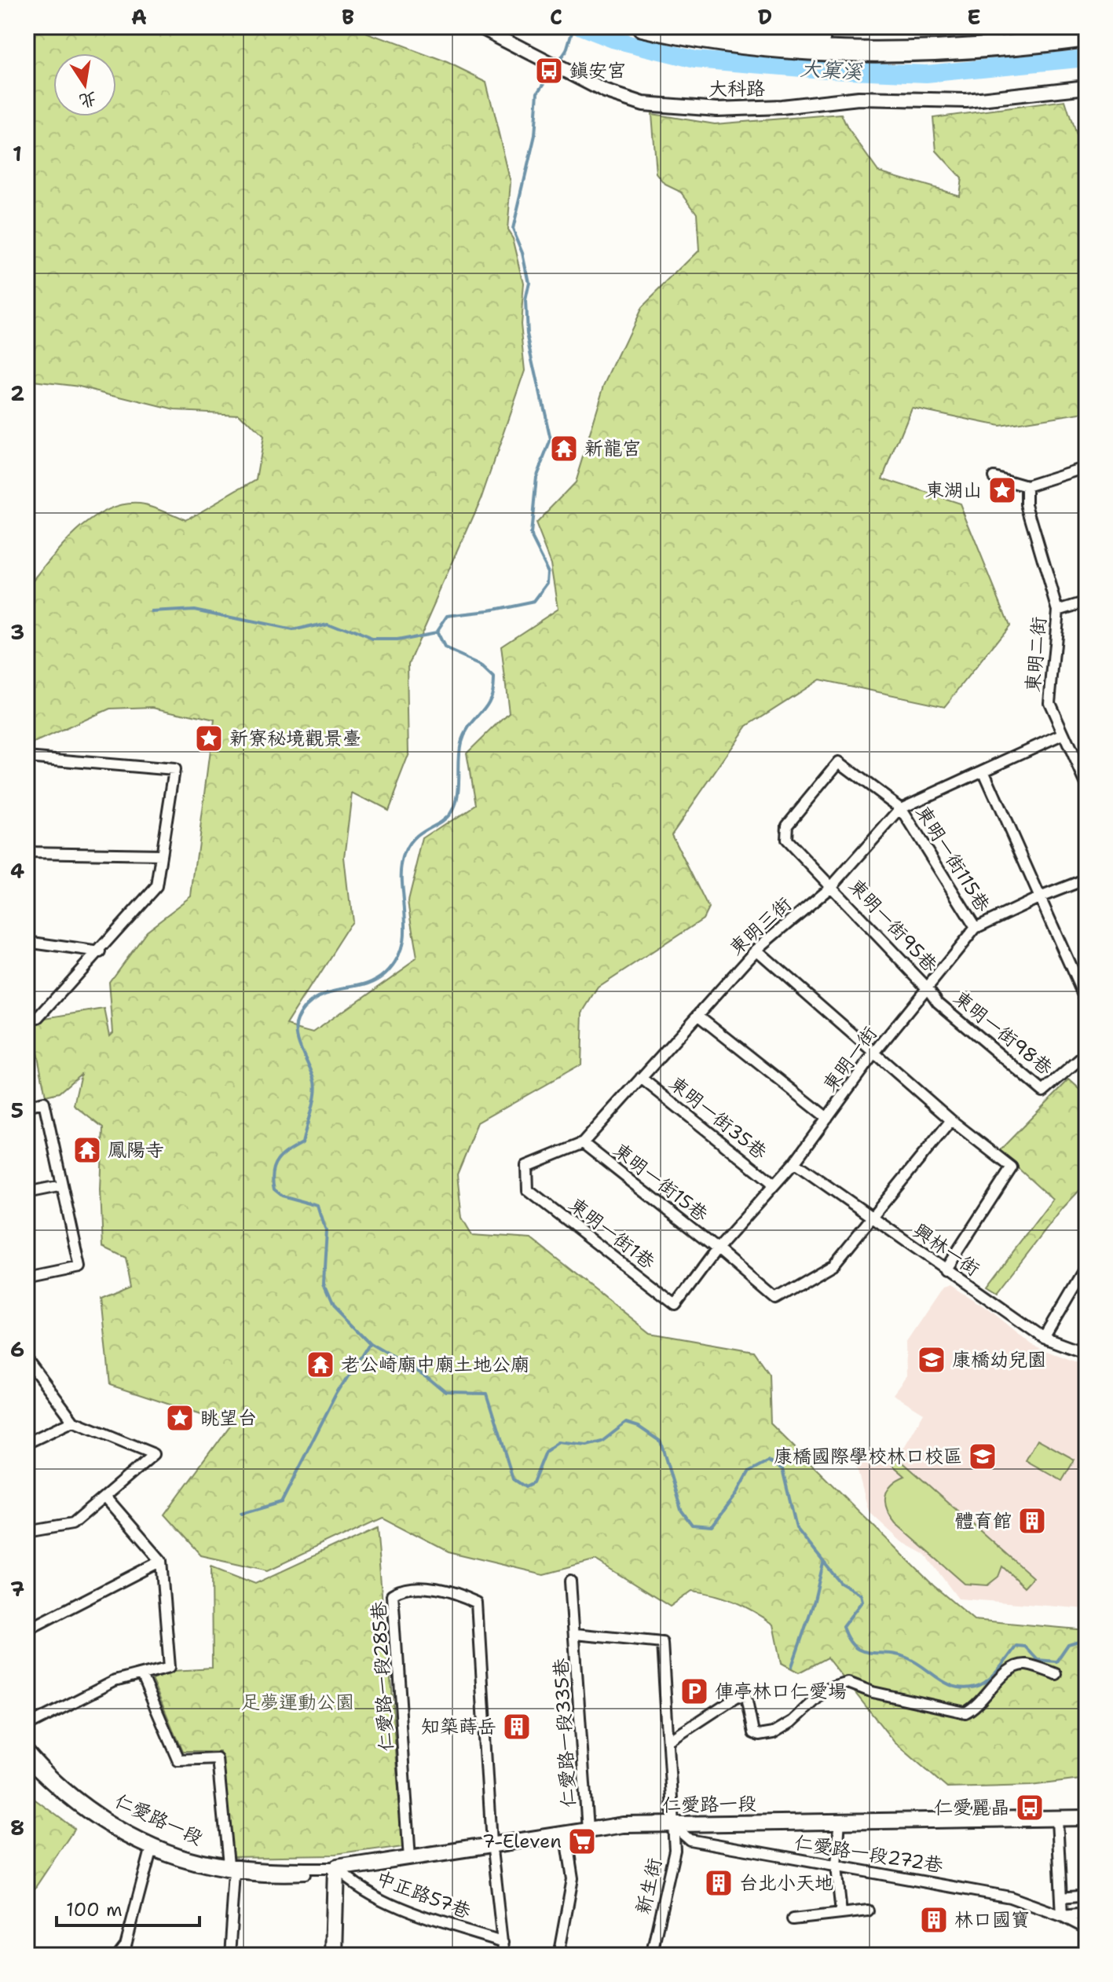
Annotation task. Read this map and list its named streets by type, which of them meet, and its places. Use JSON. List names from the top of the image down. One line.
{"streets":{"main road":["仁愛路一段"],"street":["大科路","東明二街","東明一街115巷","東明一街95巷","東明三街","東明一街98巷","東明一街","東明一街35巷","東明一街15巷","東明一街1巷","興林一街","仁愛路一段285巷","仁愛路一段335巷","仁愛路一段272巷","新生街","中正路57巷"]},"crossings":[["東明二街","東明三街"],["東明一街115巷","東明一街95巷"],["東明一街115巷","東明三街"],["東明一街115巷","東明一街"],["東明一街95巷","東明三街"],["東明一街95巷","東明一街98巷"],["東明一街95巷","東明一街"],["東明三街","東明一街35巷"],["東明三街","東明一街15巷"],["東明三街","東明一街1巷"],["東明一街98巷","東明一街"],["東明一街","東明一街35巷"],["東明一街","東明一街15巷"],["東明一街","東明一街1巷"],["東明一街","興林一街"],["東明一街15巷","興林一街"],["仁愛路一段285巷","仁愛路一段"],["仁愛路一段285巷","中正路57巷"],["仁愛路一段335巷","仁愛路一段"],["仁愛路一段335巷","仁愛路一段272巷"],["仁愛路一段335巷","新生街"],["仁愛路一段","仁愛路一段272巷"],["仁愛路一段","新生街"],["仁愛路一段","中正路57巷"],["仁愛路一段272巷","新生街"]],"water":["大窠溪"],"parks":["足夢運動公園"],"places":{"bus stop":["鎮安宮","仁愛麗晶"],"temple":["新龍宮","鳳陽寺","老公崎廟中廟土地公廟"],"place":["東湖山","新寮秘境觀景臺","眺望台"],"school or university":["康橋幼兒園","康橋國際學校林口校區"],"building":["體育館","知築蒔岳","台北小天地","林口國寶"],"parking":["俥亭林口仁愛場"],"supermarket":["7-Eleven"]},"scale_bar":"100 m","north":"bottom","grid":{"columns":["A","B","C","D","E"],"rows":["1","2","3","4","5","6","7","8"]}}
